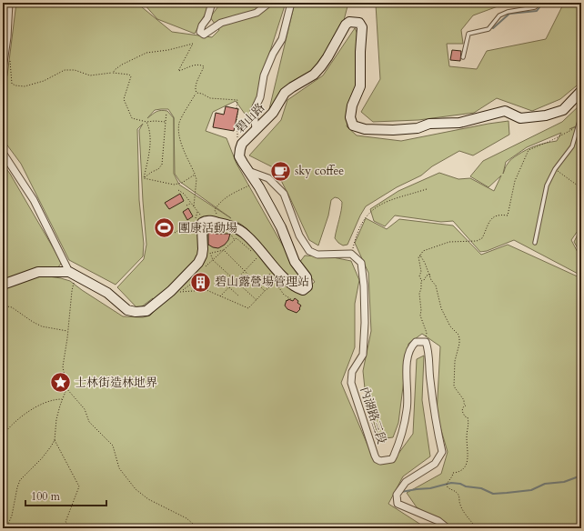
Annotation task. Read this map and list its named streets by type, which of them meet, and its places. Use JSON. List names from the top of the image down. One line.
{"streets":{"street":["碧山路","內湖路三段"]},"places":{"cafe":["sky coffee"],"sports":["團康活動場"],"building":["碧山露營場管理站"],"place":["士林街造林地界"]},"scale_bar":"100 m"}
